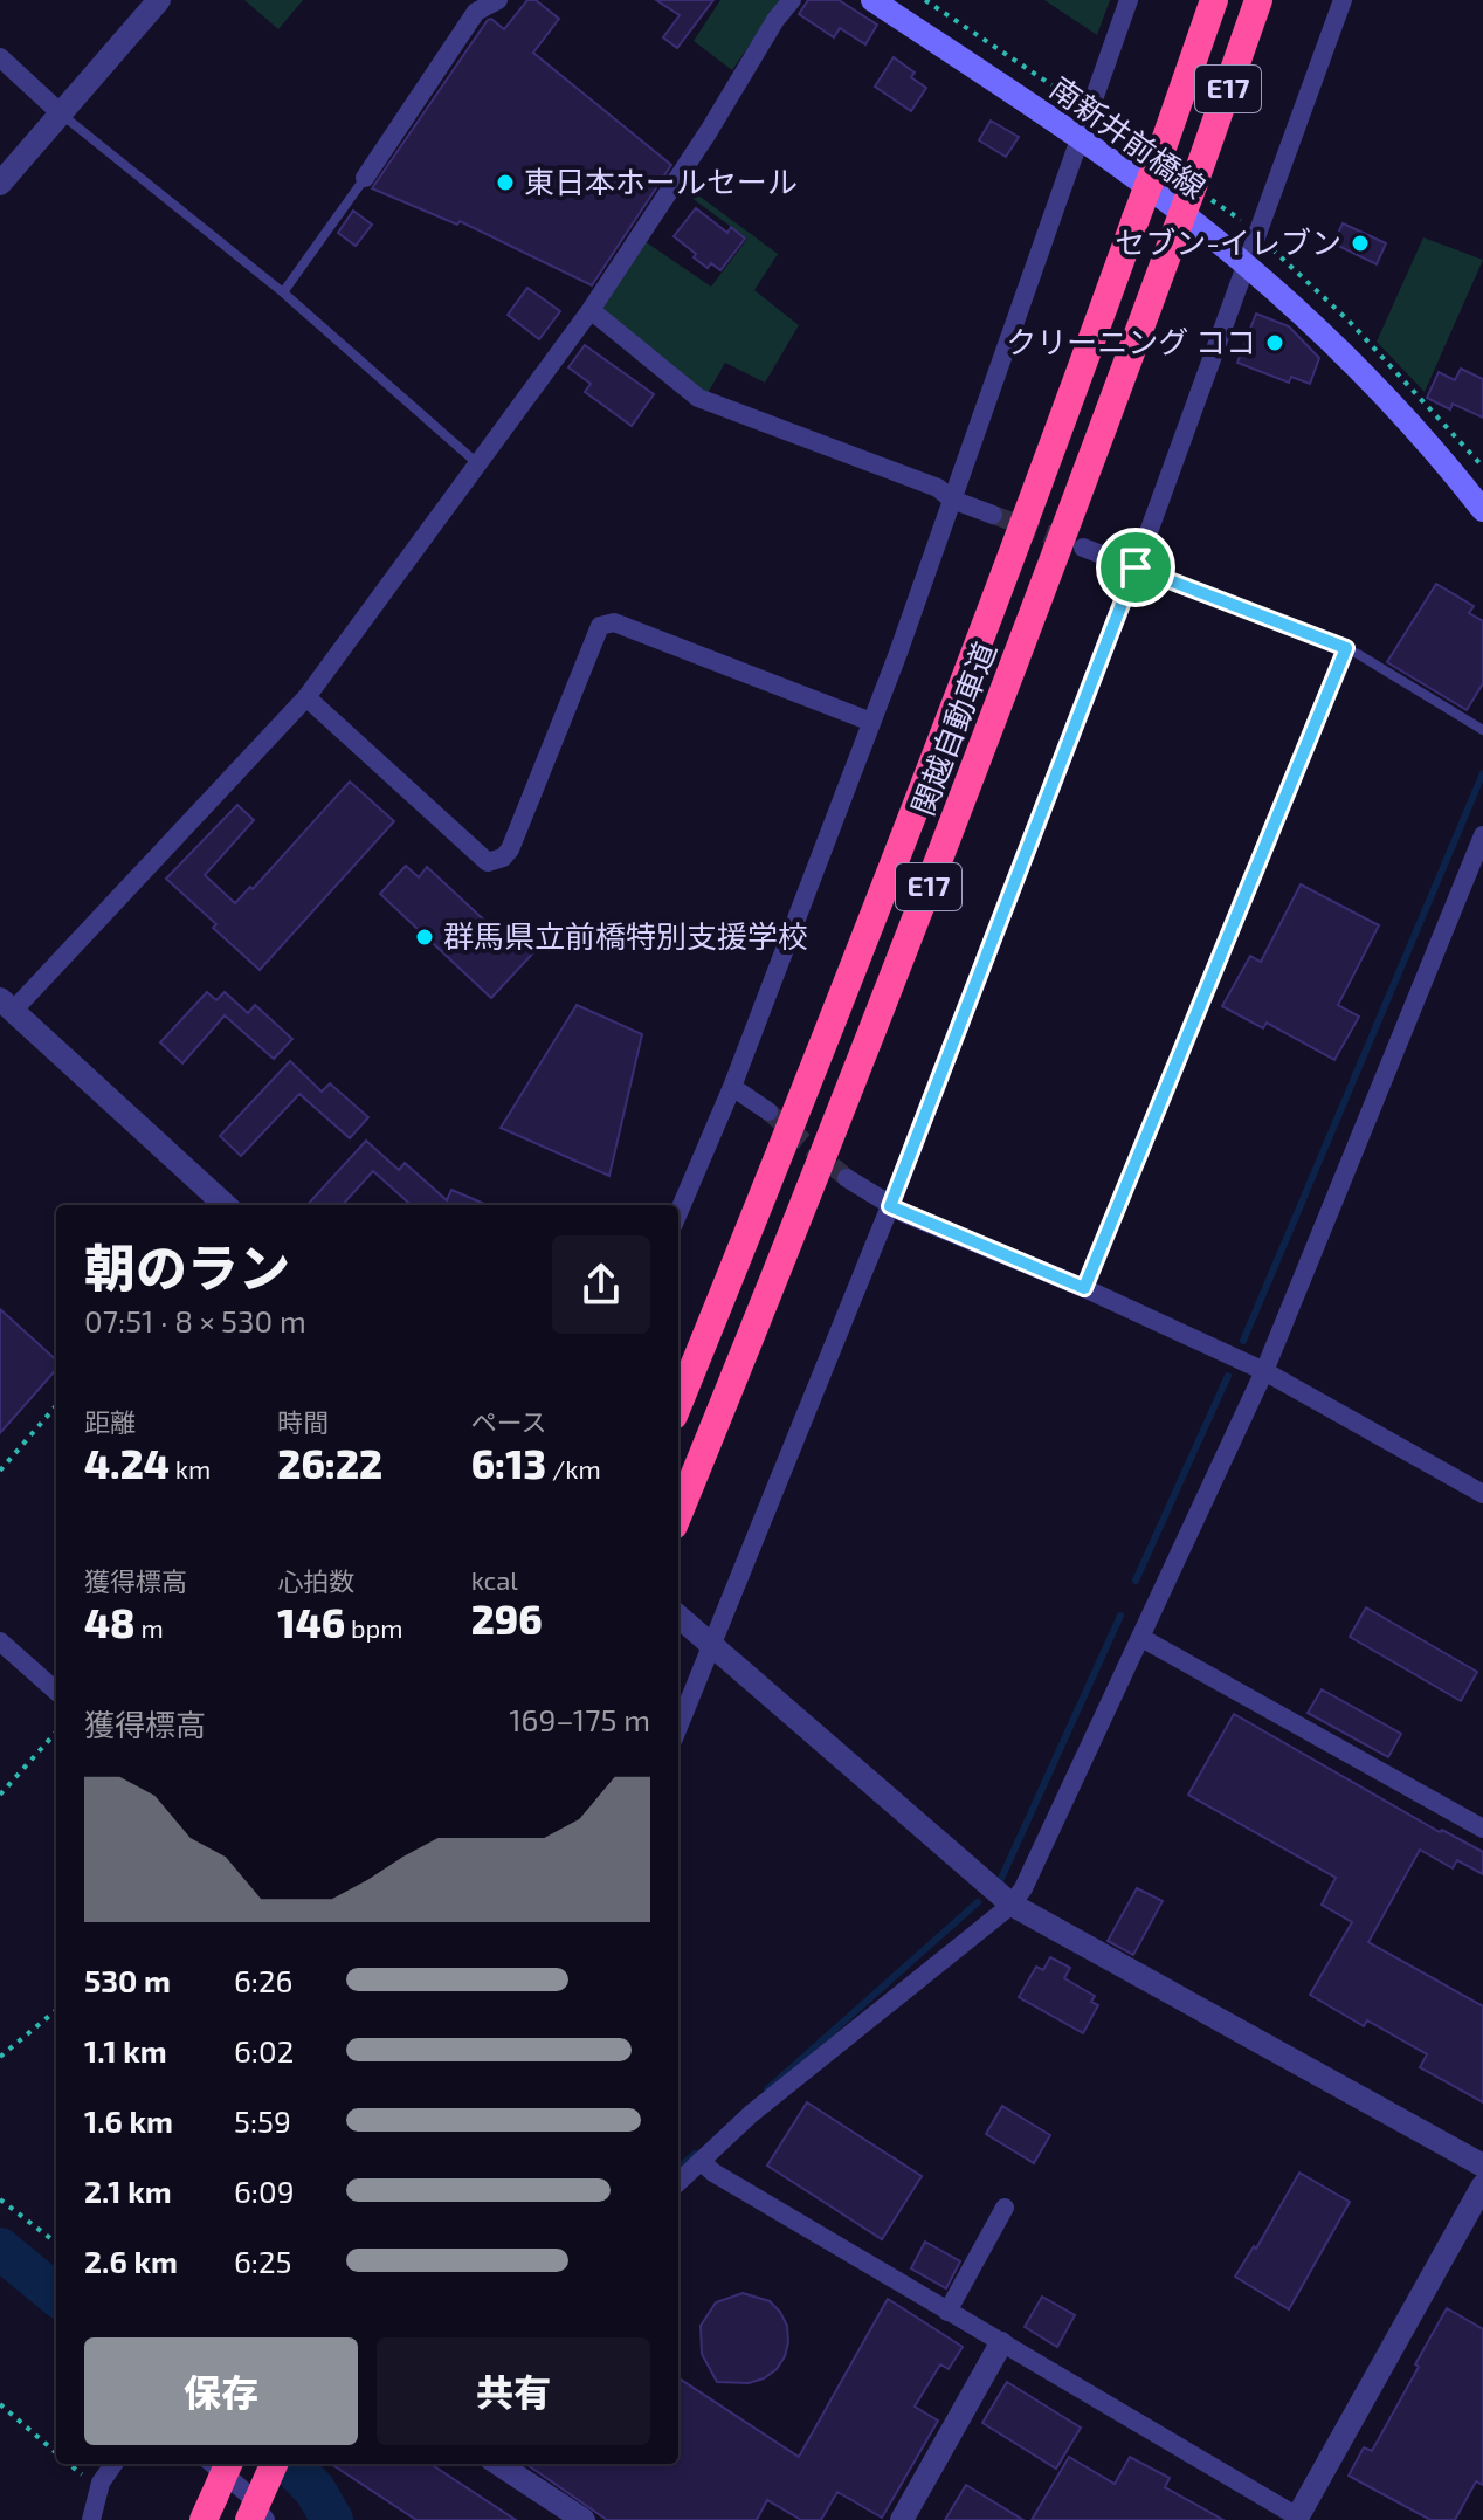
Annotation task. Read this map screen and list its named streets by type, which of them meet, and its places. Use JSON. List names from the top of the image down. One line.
{"streets":{"highway":["E17","関越自動車道"],"main road":["南新井前橋線"]},"places":["東日本ホールセール","セブン-イレブン","クリーニング ココ","群馬県立前橋特別支援学校"],"page":{"heading":["朝のラン","07:51 · 8 × 530 m"],"stats":[["距離","4.24 km"],["時間","26:22"],["ペース","6:13 /km"],["獲得標高","48 m"],["心拍数","146 bpm"],["kcal","296"]],"chart":["獲得標高","169–175 m"],"list":[{"name":"530 m","note":"6:26"},{"name":"1.1 km","note":"6:02"},{"name":"1.6 km","note":"5:59"},{"name":"2.1 km","note":"6:09"},{"name":"2.6 km","note":"6:25"}],"buttons":["保存","共有"]}}
